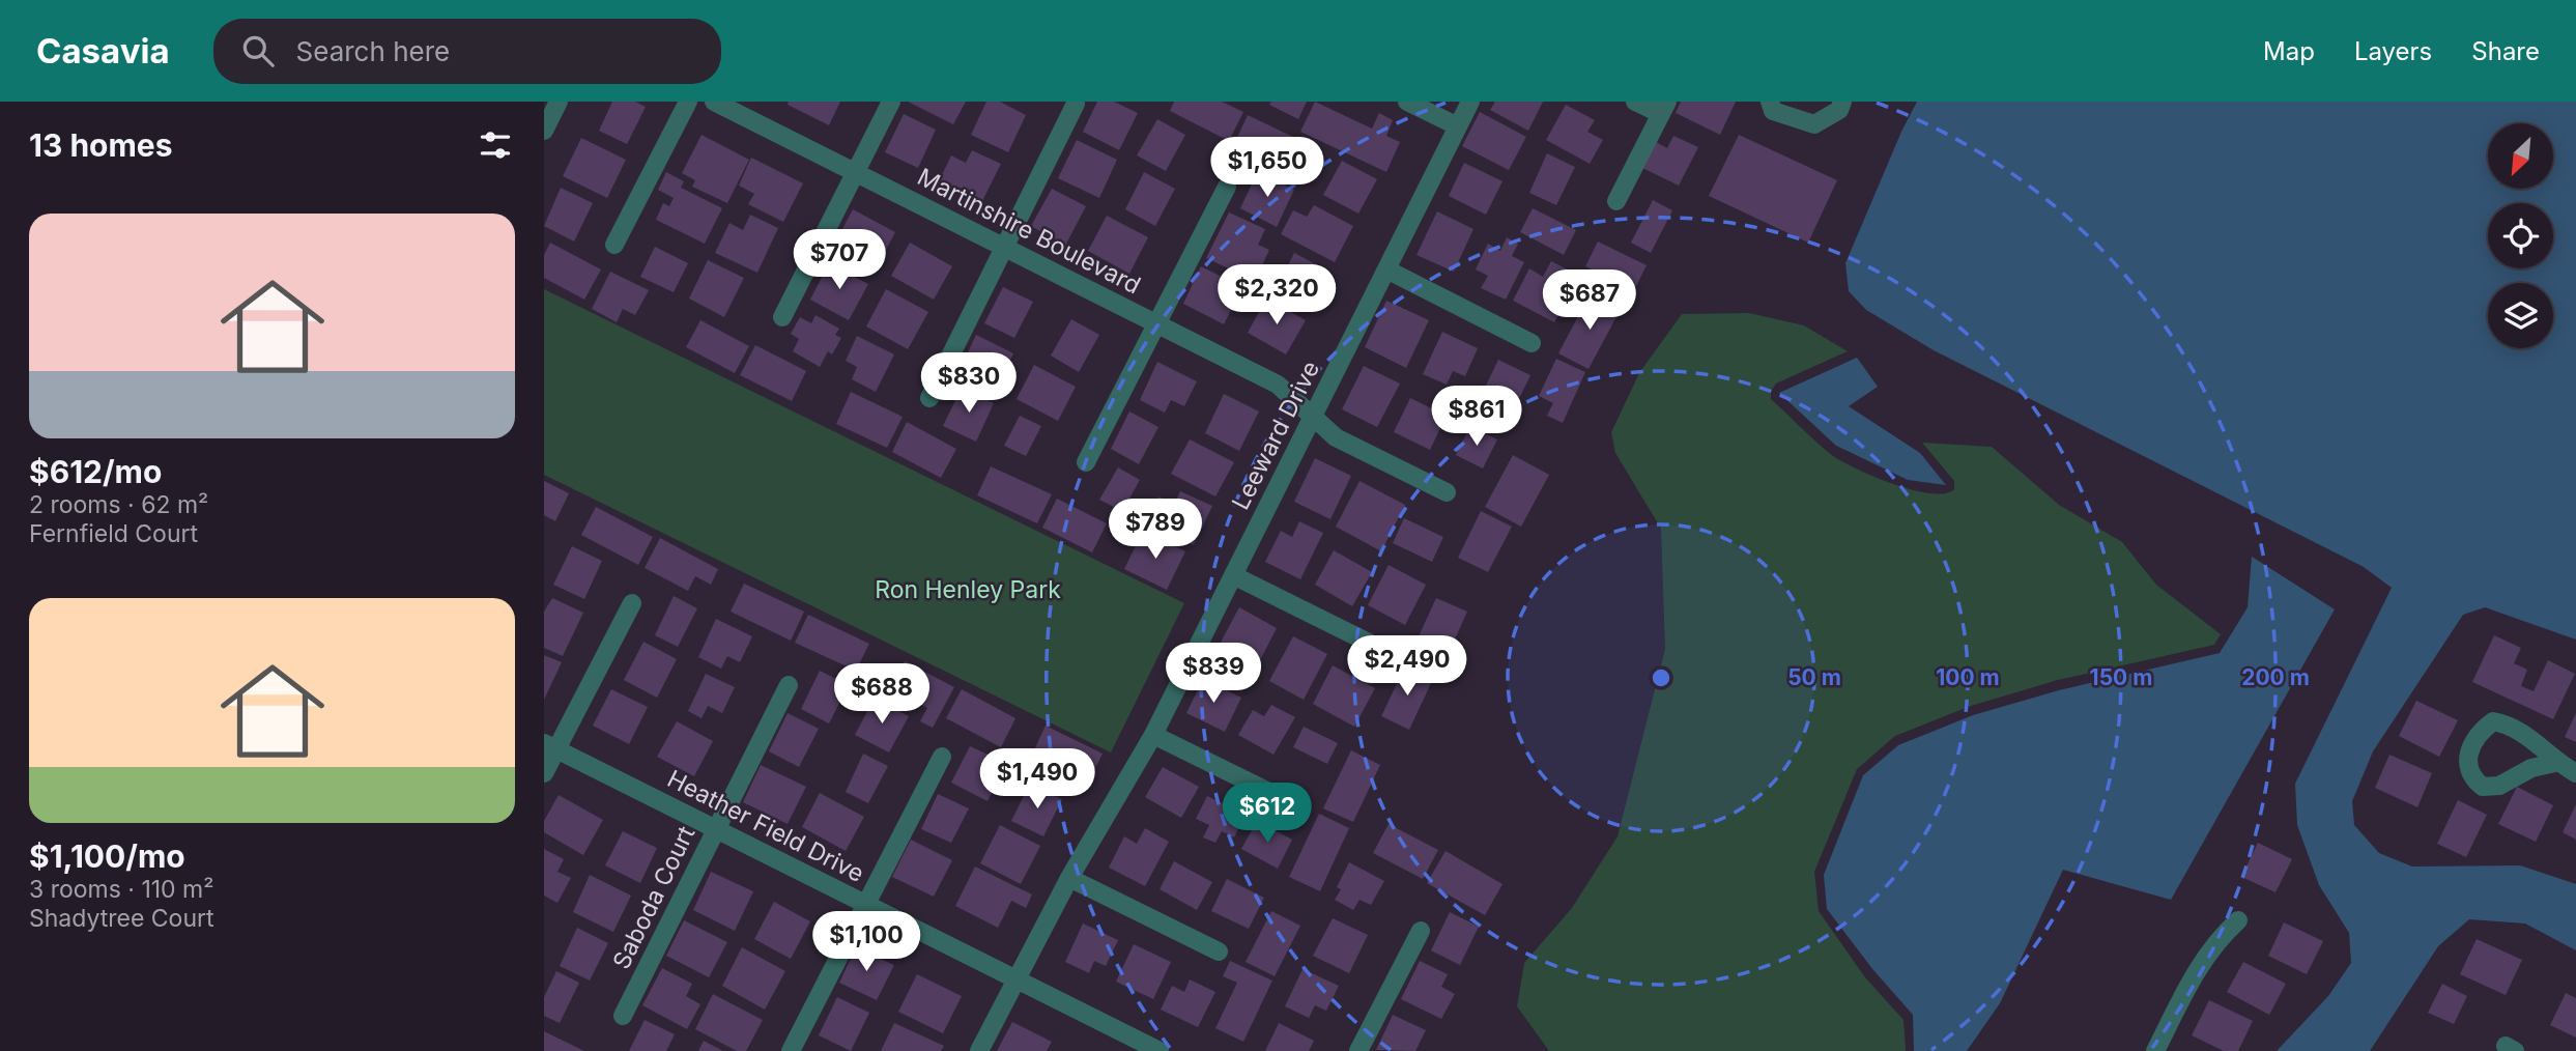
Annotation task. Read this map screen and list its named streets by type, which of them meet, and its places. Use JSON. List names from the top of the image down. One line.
{"streets":{"street":["Martinshire Boulevard","Leeward Drive","Heather Field Drive","Saboda Court"]},"crossings":[["Martinshire Boulevard","Leeward Drive"],["Leeward Drive","Heather Field Drive"],["Heather Field Drive","Saboda Court"]],"parks":["Ron Henley Park"],"north":"bottom left","page":{"header":"Casavia","search":"Search here","nav":["Map","Layers","Share"],"heading":"13 homes","price":["$1,650","$707","$2,320","$687","$830","$861","$789","$2,490","$839","$688","$1,490","$612","$1,100"],"list":[{"name":"$612/mo","note":"2 rooms · 62 m² · Fernfield Court"},{"name":"$1,100/mo","note":"3 rooms · 110 m² · Shadytree Court"}]},"rings":["50 m","100 m","150 m","200 m"]}
